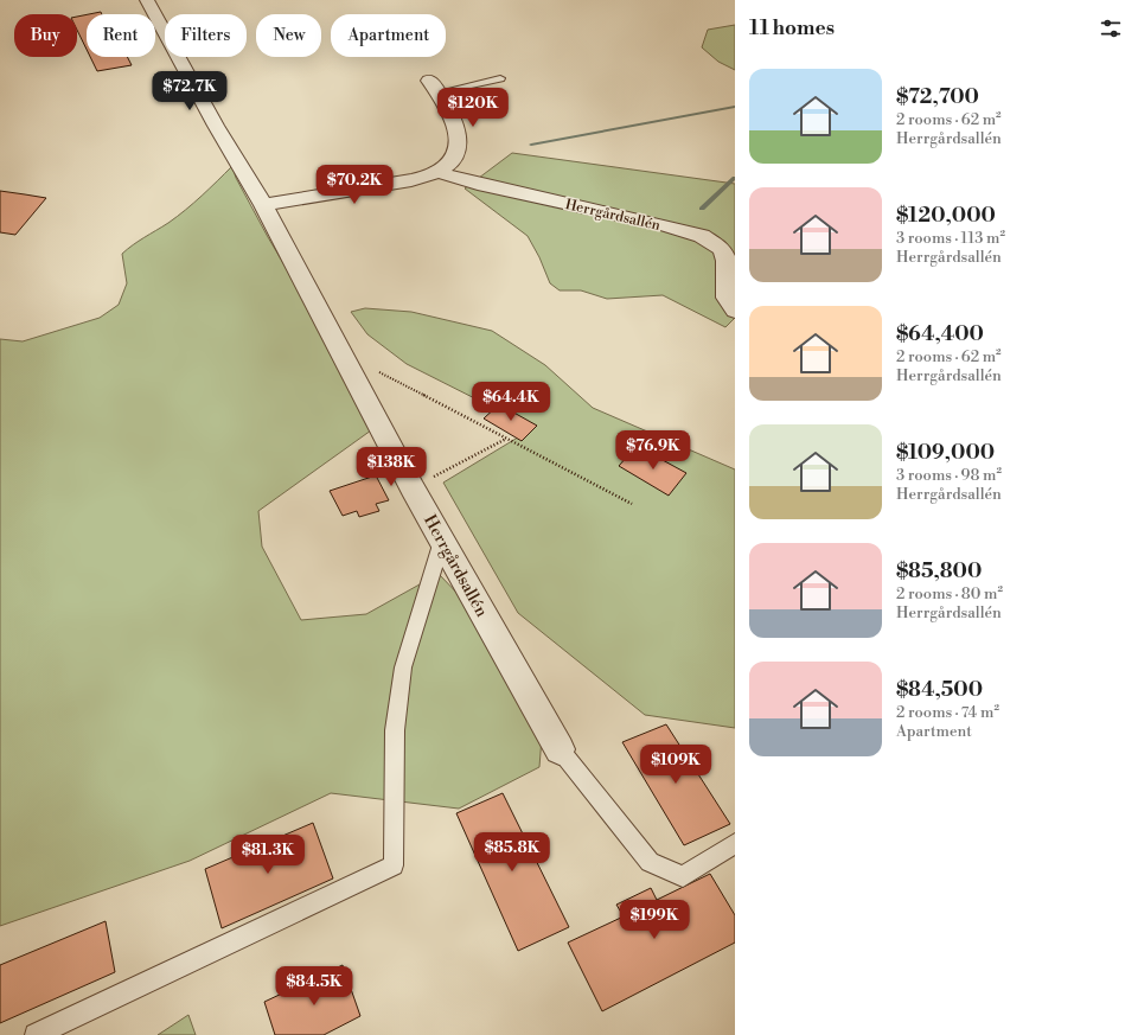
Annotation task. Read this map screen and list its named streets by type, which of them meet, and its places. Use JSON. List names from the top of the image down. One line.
{"streets":{"street":["Herrgårdsallén"]},"page":{"heading":"11 homes","chip":["Buy","Rent","Filters","New","Apartment"],"list":[{"name":"$72,700","note":"2 rooms · 62 m² · Herrgårdsallén"},{"name":"$120,000","note":"3 rooms · 113 m² · Herrgårdsallén"},{"name":"$64,400","note":"2 rooms · 62 m² · Herrgårdsallén"},{"name":"$109,000","note":"3 rooms · 98 m² · Herrgårdsallén"},{"name":"$85,800","note":"2 rooms · 80 m² · Herrgårdsallén"},{"name":"$84,500","note":"2 rooms · 74 m² · Apartment"}],"price":["$72.7K","$120K","$70.2K","$64.4K","$76.9K","$138K","$109K","$85.8K","$81.3K","$199K","$84.5K"]}}
